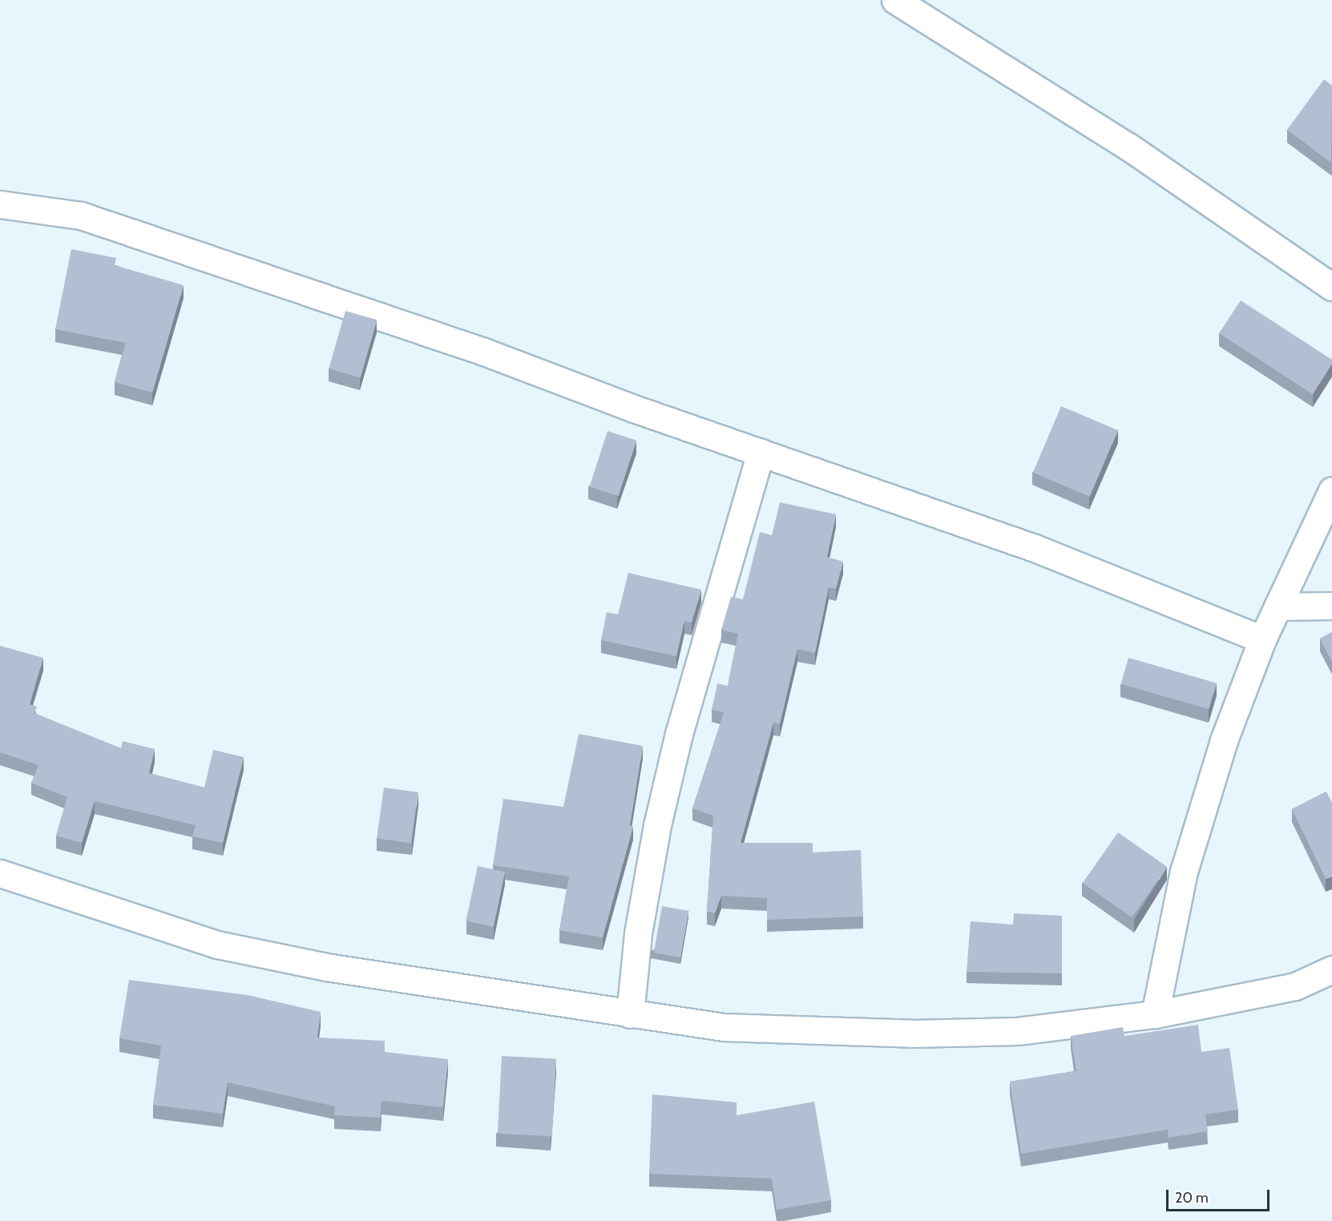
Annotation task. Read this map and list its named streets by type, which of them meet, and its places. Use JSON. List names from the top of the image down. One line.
{"scale_bar":"20 m"}
